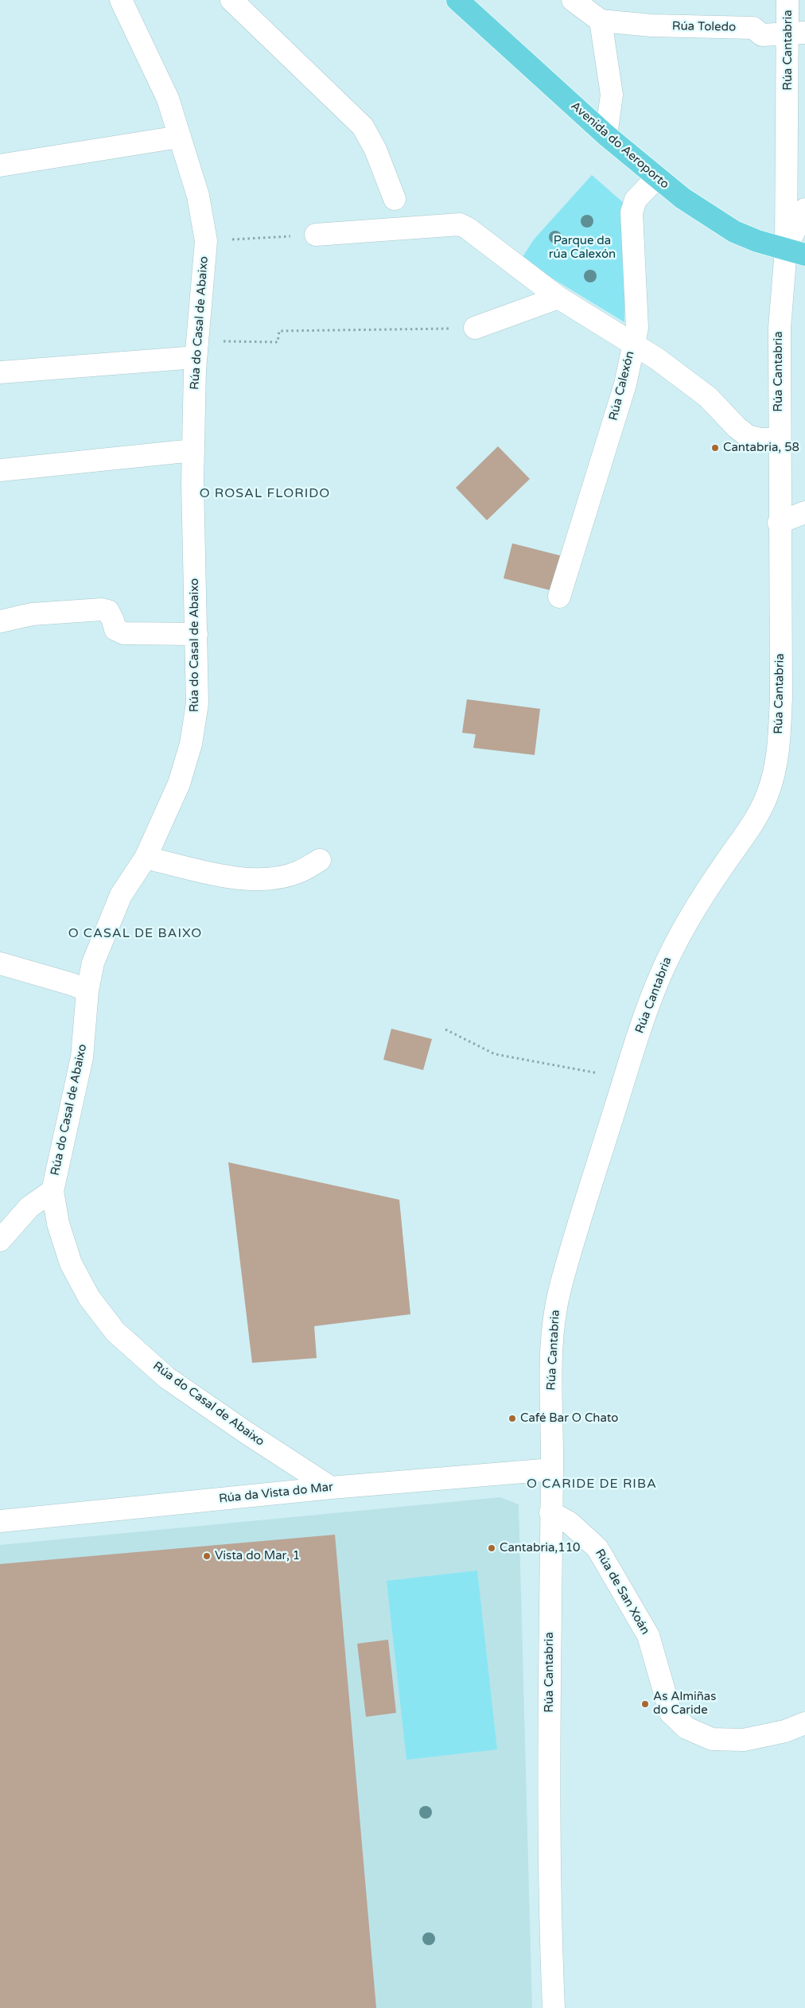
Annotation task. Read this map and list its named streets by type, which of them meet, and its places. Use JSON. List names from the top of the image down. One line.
{"streets":{"main road":["Avenida do Aeroporto"],"street":["Rúa Toledo","Rúa Cantabria","Rúa do Casal de Abaixo","Rúa Calexón","Rúa da Vista do Mar","Rúa de San Xoán"]},"crossings":[["Rúa Toledo","Rúa Cantabria"],["Rúa Cantabria","Avenida do Aeroporto"],["Rúa Cantabria","Rúa da Vista do Mar"],["Rúa Cantabria","Rúa de San Xoán"],["Avenida do Aeroporto","Rúa Calexón"],["Rúa do Casal de Abaixo","Rúa da Vista do Mar"]],"districts":["O ROSAL FLORIDO","O CASAL DE BAIXO","O CARIDE DE RIBA"],"parks":["Parque da rúa Calexón"],"places":["Cantabria, 58","Café Bar O Chato","Cantabria,110","Vista do Mar, 1","As Almiñas do Caride"]}
